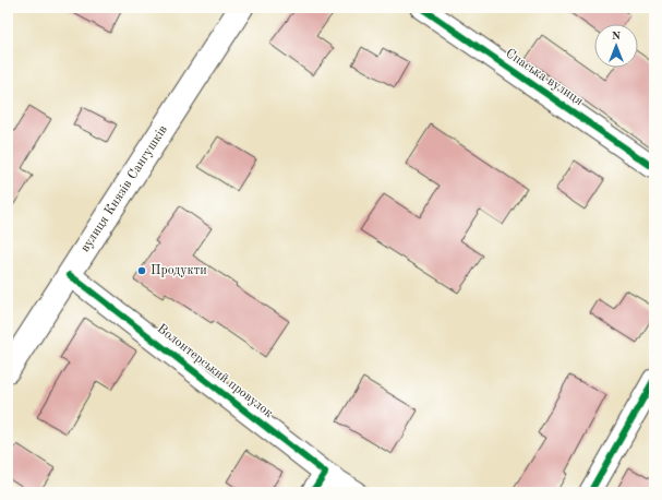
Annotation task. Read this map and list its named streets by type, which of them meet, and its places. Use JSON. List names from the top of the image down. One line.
{"streets":{"main road":["вулиця Князів Сангушків"],"street":["Спаська вулиця","Волонтерський провулок"]},"crossings":[["вулиця Князів Сангушків","Волонтерський провулок"]],"places":["Продукти"],"north":"top"}
